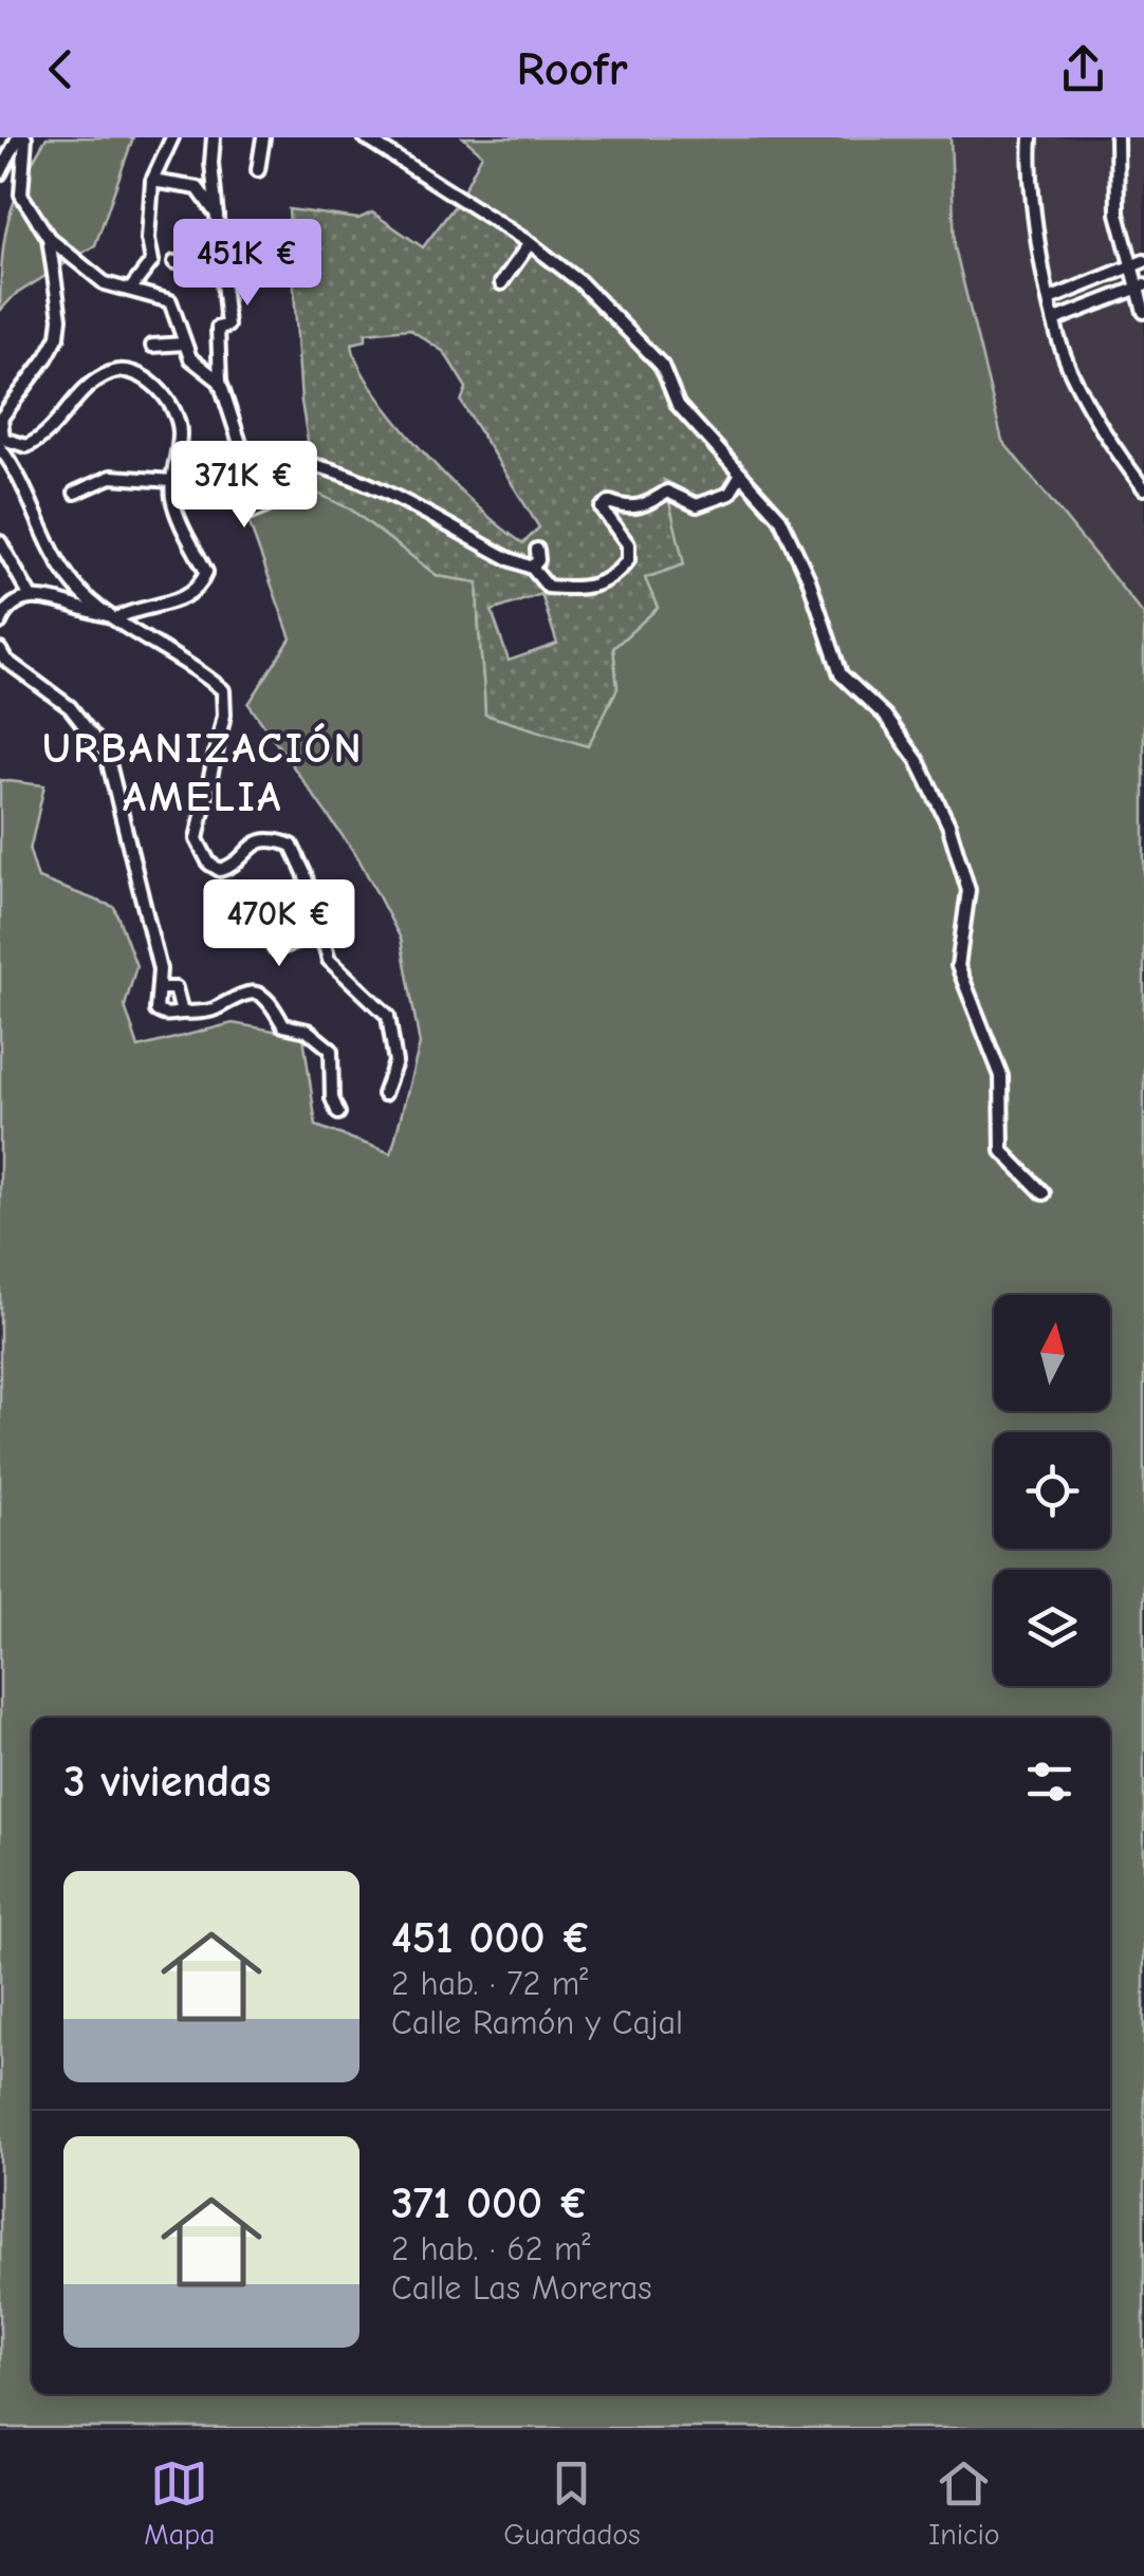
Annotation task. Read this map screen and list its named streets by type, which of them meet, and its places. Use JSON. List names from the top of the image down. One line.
{"districts":["URBANIZACIÓN AMELIA"],"north":"top","page":{"header":"Roofr","price":["451K €","371K €","470K €"],"heading":"3 viviendas","list":[{"name":"451 000 €","note":"2 hab. · 72 m² · Calle Ramón y Cajal"},{"name":"371 000 €","note":"2 hab. · 62 m² · Calle Las Moreras"}],"tabs":["Mapa","Guardados","Inicio"]}}
